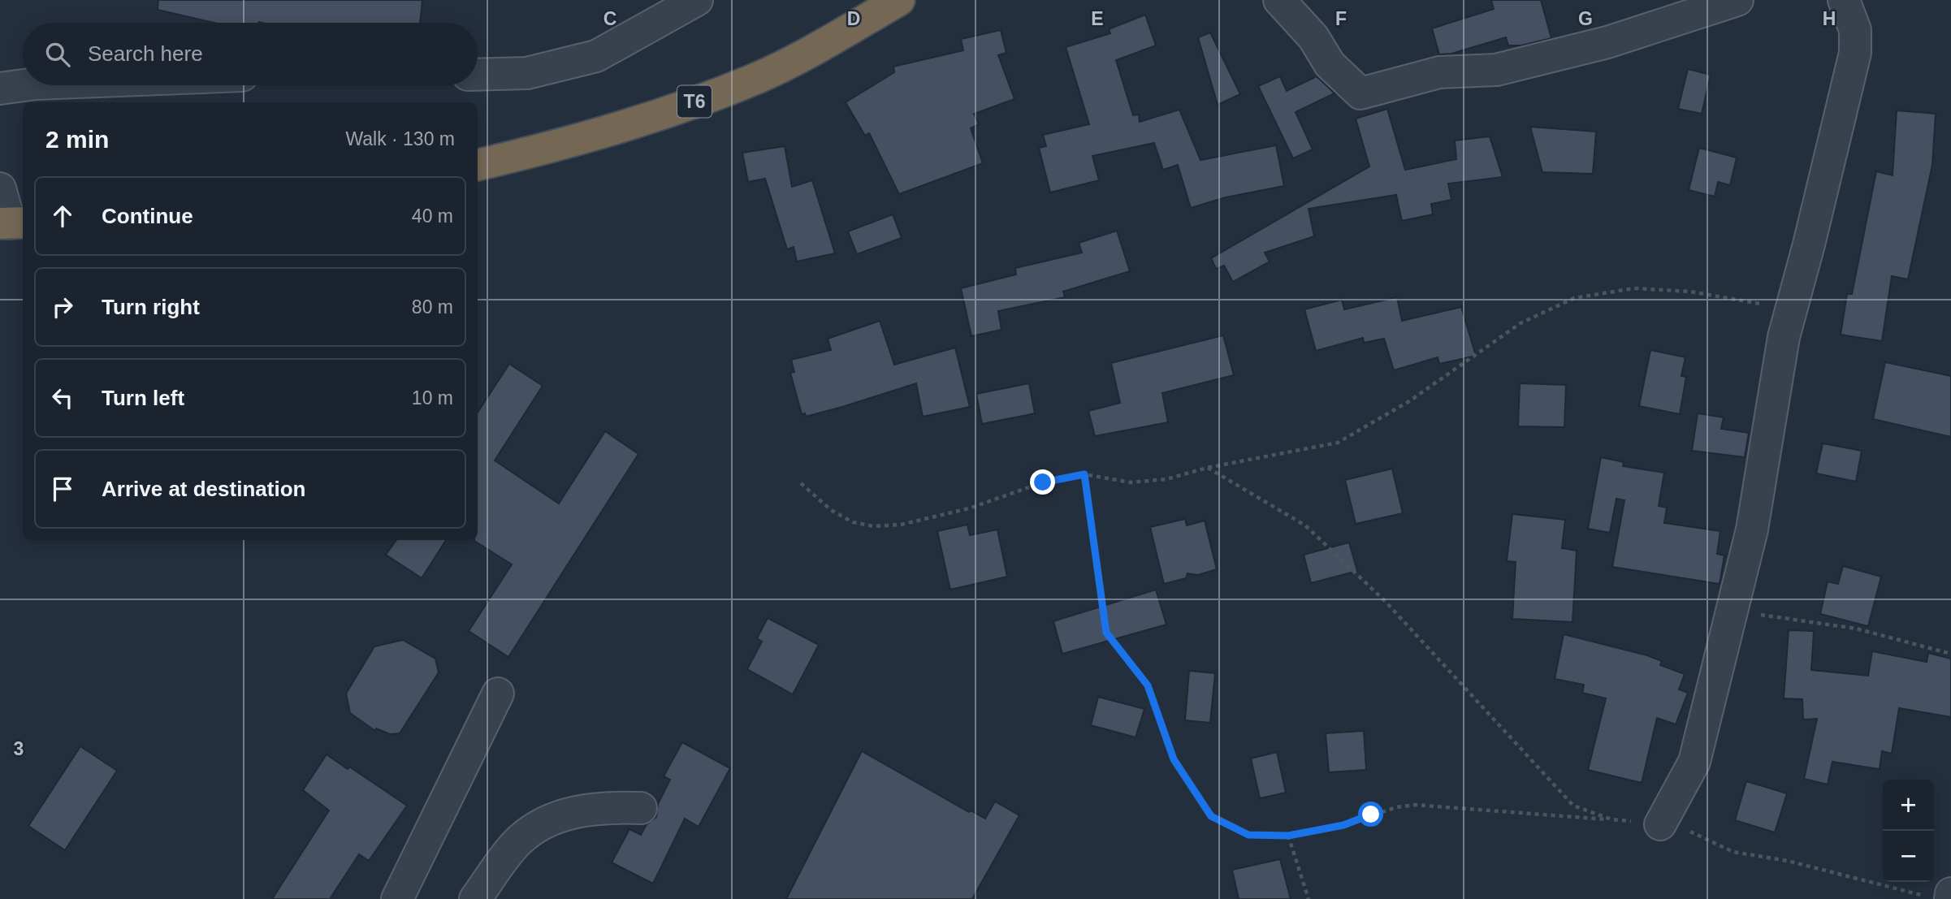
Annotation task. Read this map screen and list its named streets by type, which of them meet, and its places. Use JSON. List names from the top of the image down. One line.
{"streets":{"highway":["T6"]},"page":{"search":"Search here","heading":["2 min","Walk · 130 m"],"list":[["Continue","40 m"],["Turn right","80 m"],["Turn left","10 m"],"Arrive at destination"],"map_buttons":["+","−"]},"grid":{"columns":["C","D","E","F","G","H"],"rows":["3"]}}
